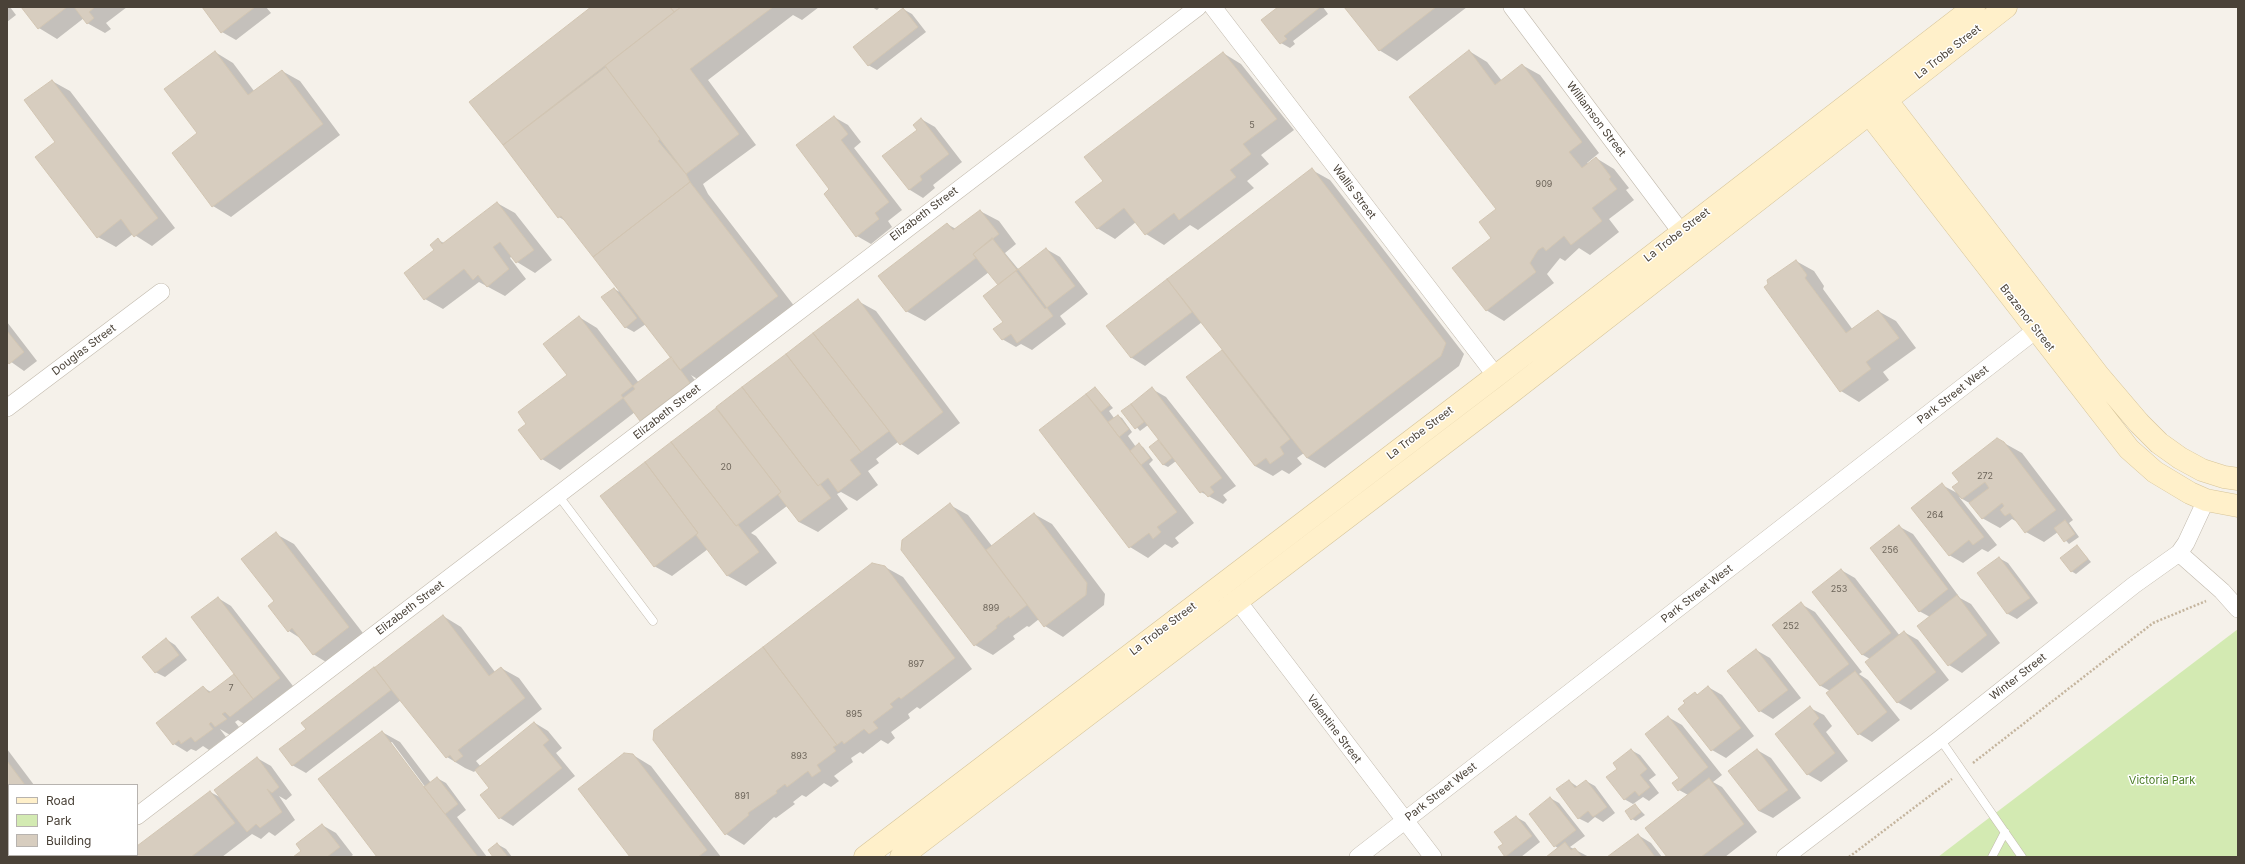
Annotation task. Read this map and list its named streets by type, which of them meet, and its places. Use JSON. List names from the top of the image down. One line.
{"streets":{"main road":["La Trobe Street","Brazenor Street"],"street":["Williamson Street","Wallis Street","Elizabeth Street","Douglas Street","Park Street West","Winter Street","Valentine Street"]},"crossings":[["La Trobe Street","Williamson Street"],["La Trobe Street","Wallis Street"],["La Trobe Street","Brazenor Street"],["La Trobe Street","Valentine Street"],["Brazenor Street","Park Street West"],["Brazenor Street","Winter Street"],["Park Street West","Valentine Street"]],"parks":["Victoria Park"],"house_numbers":["5","909","20","272","264","256","253","899","252","897","7","895","893","891"],"legend":["Road","Park","Building"]}
